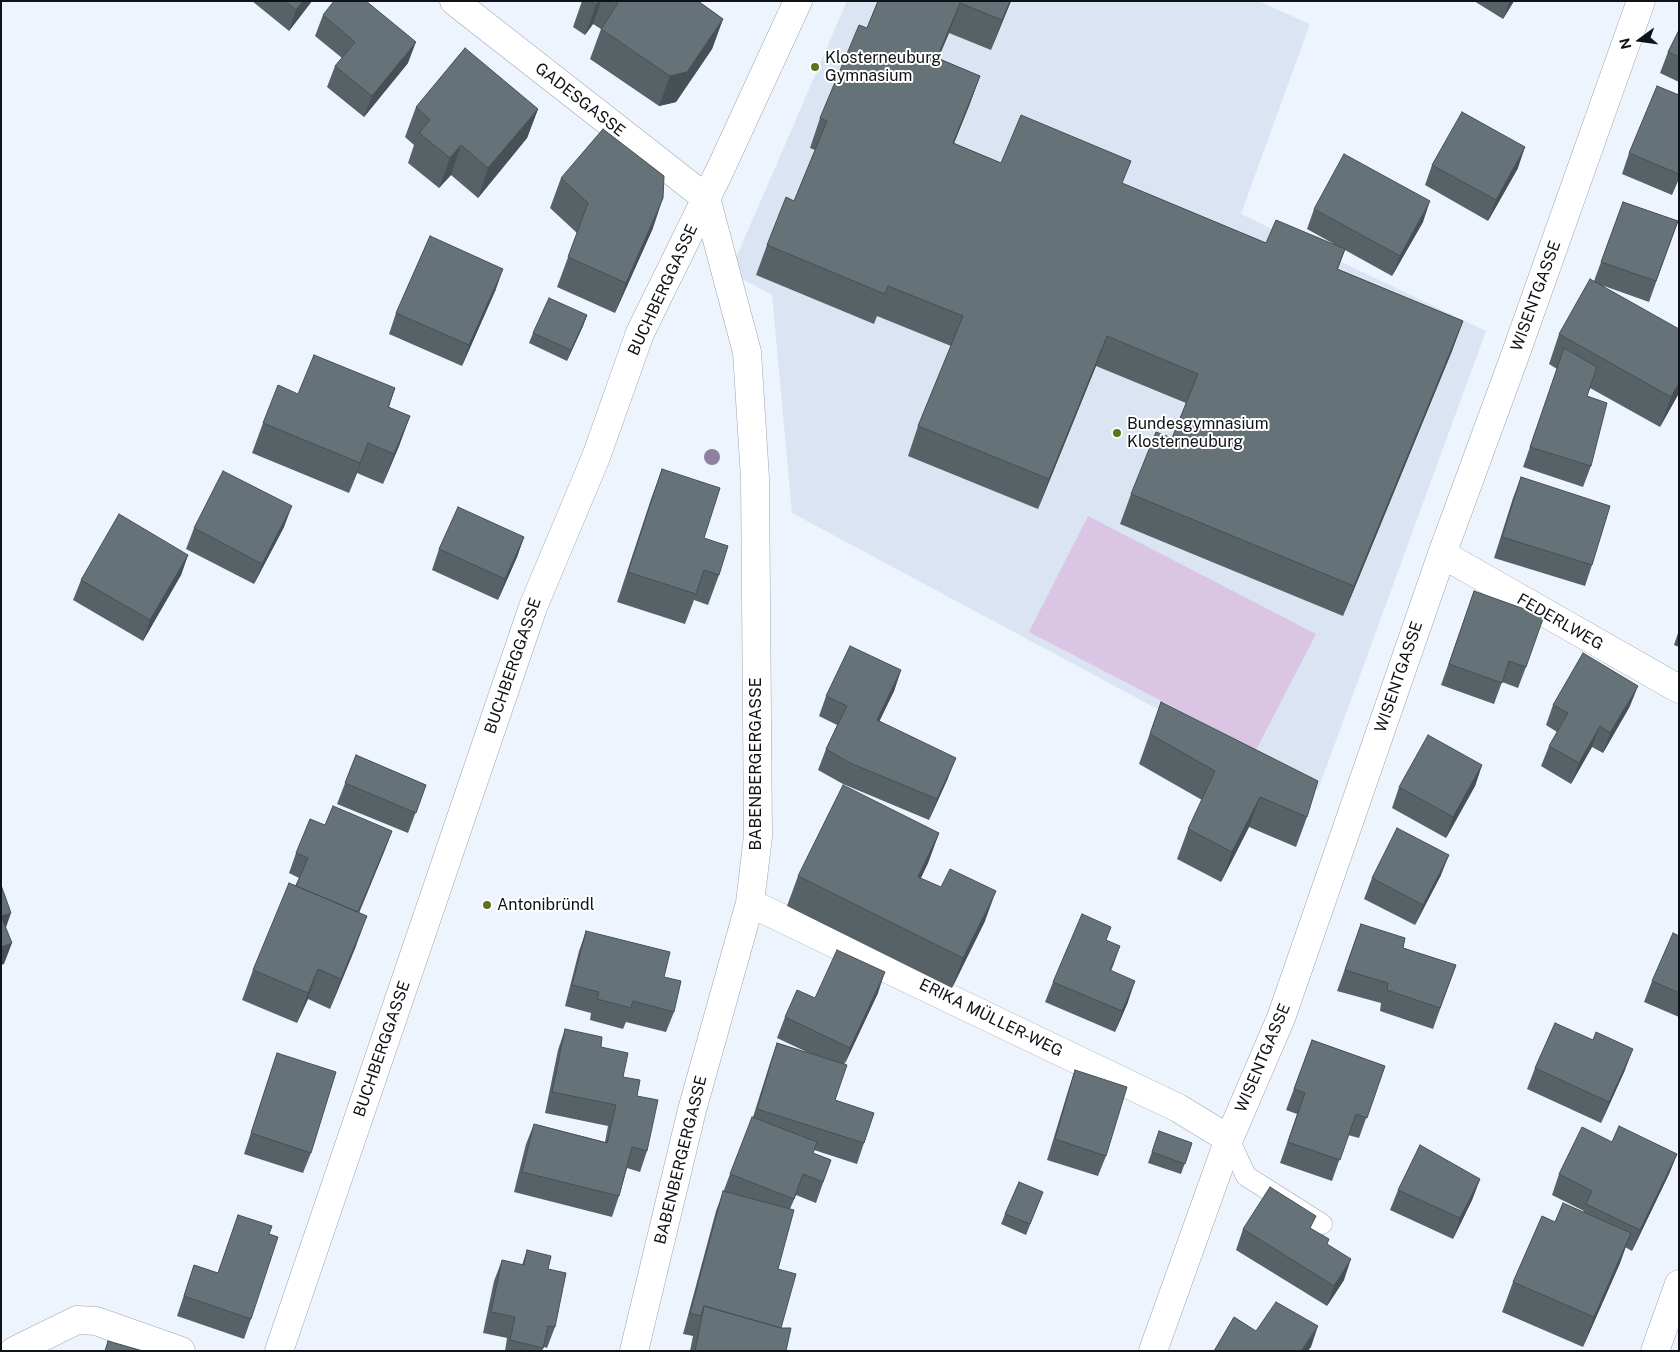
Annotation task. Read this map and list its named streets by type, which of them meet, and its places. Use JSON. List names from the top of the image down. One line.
{"streets":{"street":["GADESGASSE","BUCHBERGGASSE","WISENTGASSE","FEDERLWEG","BABENBERGERGASSE","ERIKA MÜLLER-WEG"]},"crossings":[["GADESGASSE","BUCHBERGGASSE"],["GADESGASSE","BABENBERGERGASSE"],["BUCHBERGGASSE","BABENBERGERGASSE"],["WISENTGASSE","FEDERLWEG"],["WISENTGASSE","ERIKA MÜLLER-WEG"],["BABENBERGERGASSE","ERIKA MÜLLER-WEG"]],"places":["Klosterneuburg Gymnasium","Bundesgymnasium Klosterneuburg","Antonibründl"],"north":"left"}
